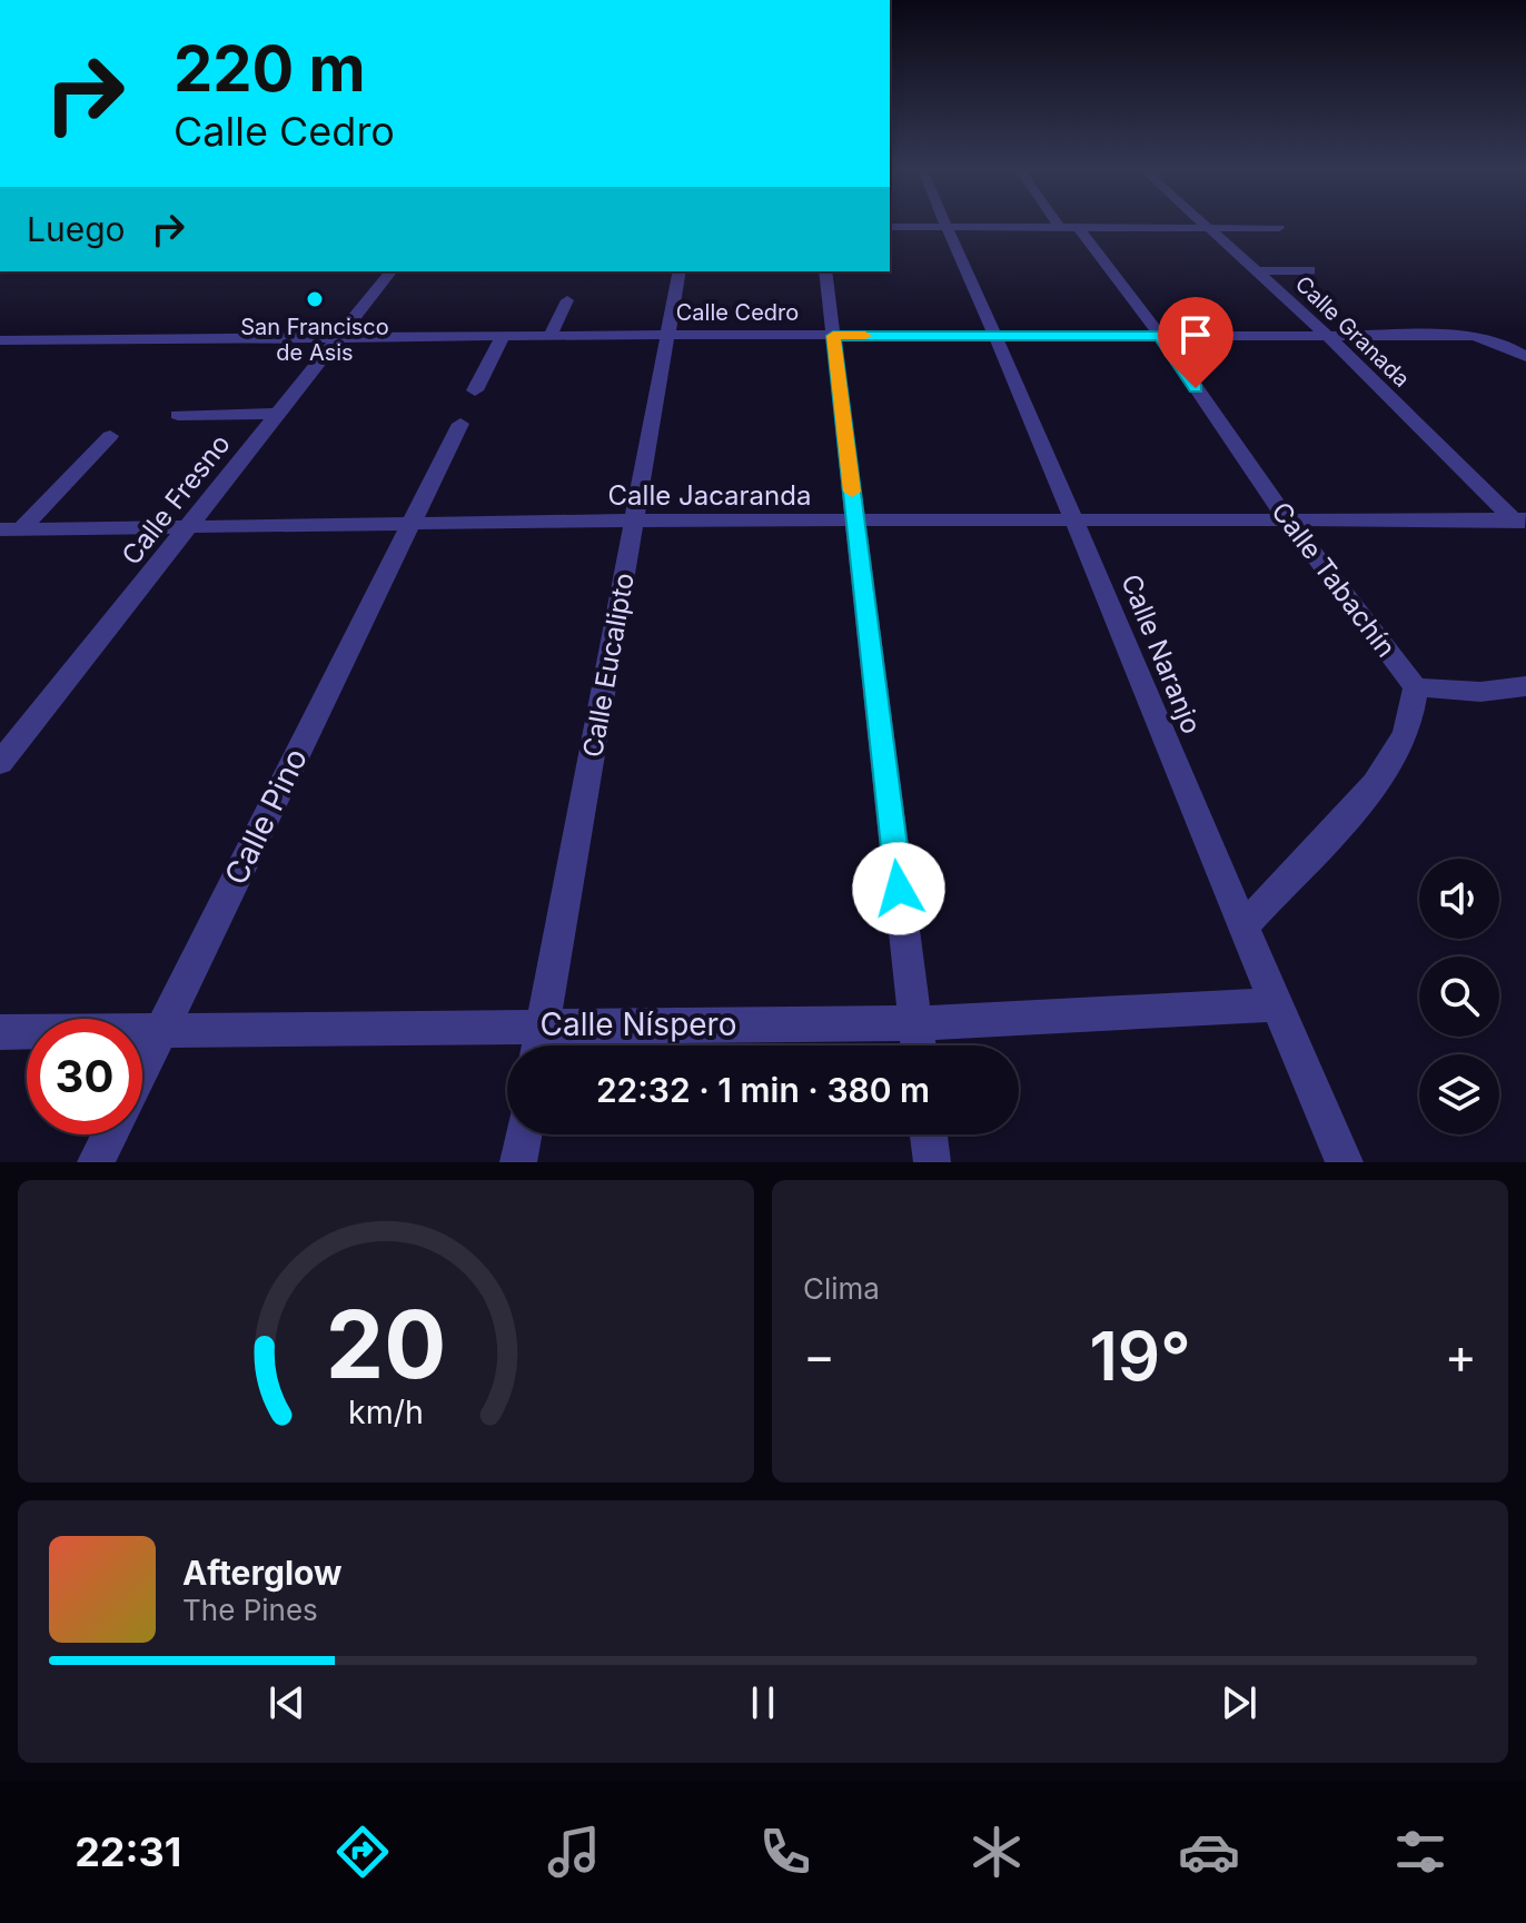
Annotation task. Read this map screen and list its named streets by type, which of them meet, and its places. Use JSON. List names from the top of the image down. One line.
{"streets":{"street":["Calle Cedro","Calle Granada","Calle Jacaranda","Calle Fresno","Calle Tabachín","Calle Naranjo","Calle Eucalipto","Calle Pino","Calle Níspero"]},"crossings":[["Calle Cedro","Calle Granada"],["Calle Cedro","Calle Fresno"],["Calle Cedro","Calle Tabachín"],["Calle Cedro","Calle Naranjo"],["Calle Cedro","Calle Eucalipto"],["Calle Granada","Calle Jacaranda"],["Calle Jacaranda","Calle Fresno"],["Calle Jacaranda","Calle Tabachín"],["Calle Jacaranda","Calle Naranjo"],["Calle Jacaranda","Calle Eucalipto"],["Calle Jacaranda","Calle Pino"],["Calle Naranjo","Calle Níspero"],["Calle Eucalipto","Calle Níspero"],["Calle Pino","Calle Níspero"]],"places":["San Francisco de Asis"],"page":{"turn":["220 m","Calle Cedro"],"then":"Luego","limit":"30","trip":"22:32 · 1 min · 380 m","tile":"Clima","heat":["−","19°","+"],"song":["Afterglow","The Pines"],"tabs":"22:31","gauge":["20","km/h"]}}
